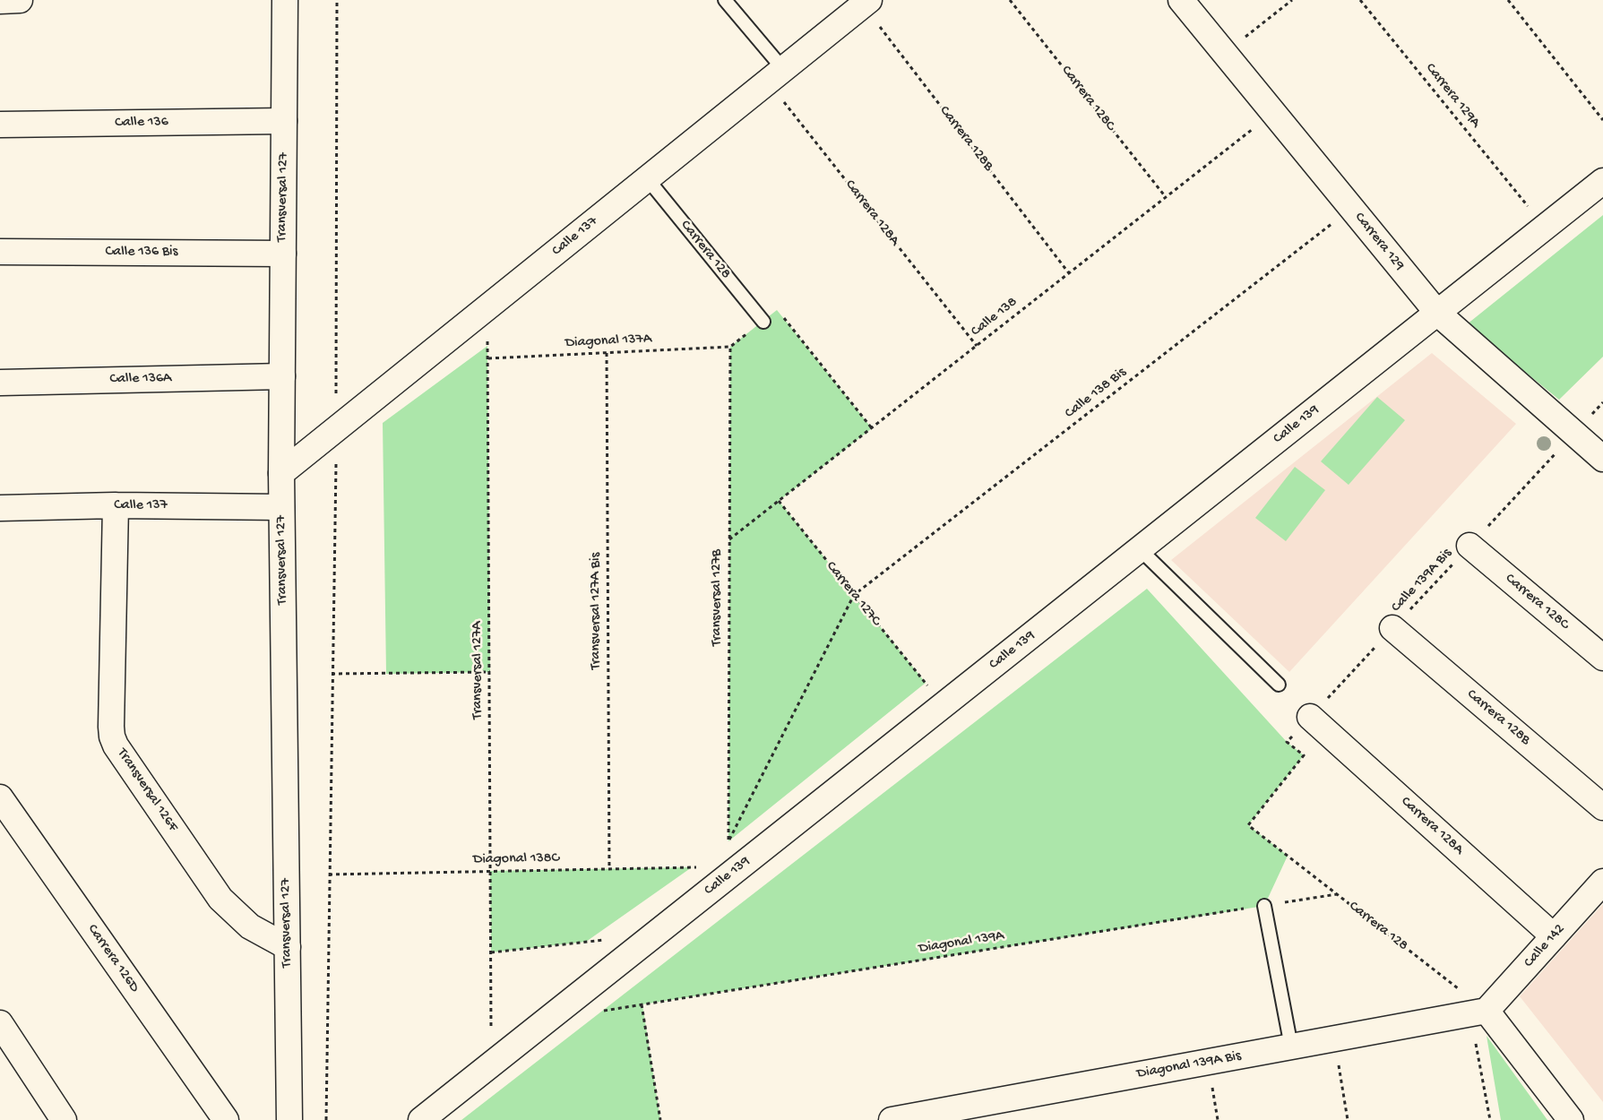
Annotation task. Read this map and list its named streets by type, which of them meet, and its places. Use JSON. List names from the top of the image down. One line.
{"streets":{"street":["Carrera 128C","Calle 136","Carrera 128B","Transversal 127","Carrera 128A","Calle 137","Carrera 129","Calle 136 Bis","Calle 136A","Calle 139","Transversal 126F","Calle 142","Carrera 126D","Diagonal 139A Bis"],"lane":["Carrera 128"],"path":["Carrera 129A","Calle 138","Diagonal 137A","Calle 138 Bis","Calle 139A Bis","Carrera 127C","Transversal 127B","Transversal 127A Bis","Transversal 127A","Diagonal 138C","Diagonal 139A"]},"crossings":[["Carrera 128C","Calle 138"],["Carrera 128C","Calle 139A Bis"],["Calle 136","Transversal 127"],["Carrera 128B","Calle 137"],["Carrera 128B","Calle 138"],["Carrera 128B","Calle 139A Bis"],["Transversal 127","Calle 137"],["Transversal 127","Calle 136 Bis"],["Transversal 127","Calle 136A"],["Transversal 127","Transversal 126F"],["Carrera 128A","Calle 137"],["Carrera 128A","Calle 138"],["Carrera 128A","Calle 139A Bis"],["Carrera 128A","Calle 142"],["Calle 137","Carrera 128"],["Calle 137","Transversal 127A"],["Calle 137","Transversal 126F"],["Carrera 129","Calle 138"],["Carrera 129","Calle 138 Bis"],["Carrera 129","Calle 139"],["Carrera 129","Calle 139A Bis"],["Carrera 128","Calle 139A Bis"],["Carrera 128","Diagonal 139A"],["Carrera 128","Calle 142"],["Carrera 128","Diagonal 139A Bis"],["Calle 138","Carrera 127C"],["Calle 138","Transversal 127B"],["Diagonal 137A","Transversal 127B"],["Diagonal 137A","Transversal 127A Bis"],["Diagonal 137A","Transversal 127A"],["Calle 138 Bis","Carrera 127C"],["Calle 138 Bis","Transversal 127B"],["Carrera 127C","Transversal 127B"],["Transversal 127A Bis","Diagonal 138C"],["Transversal 127A","Diagonal 138C"],["Calle 142","Diagonal 139A Bis"]]}
